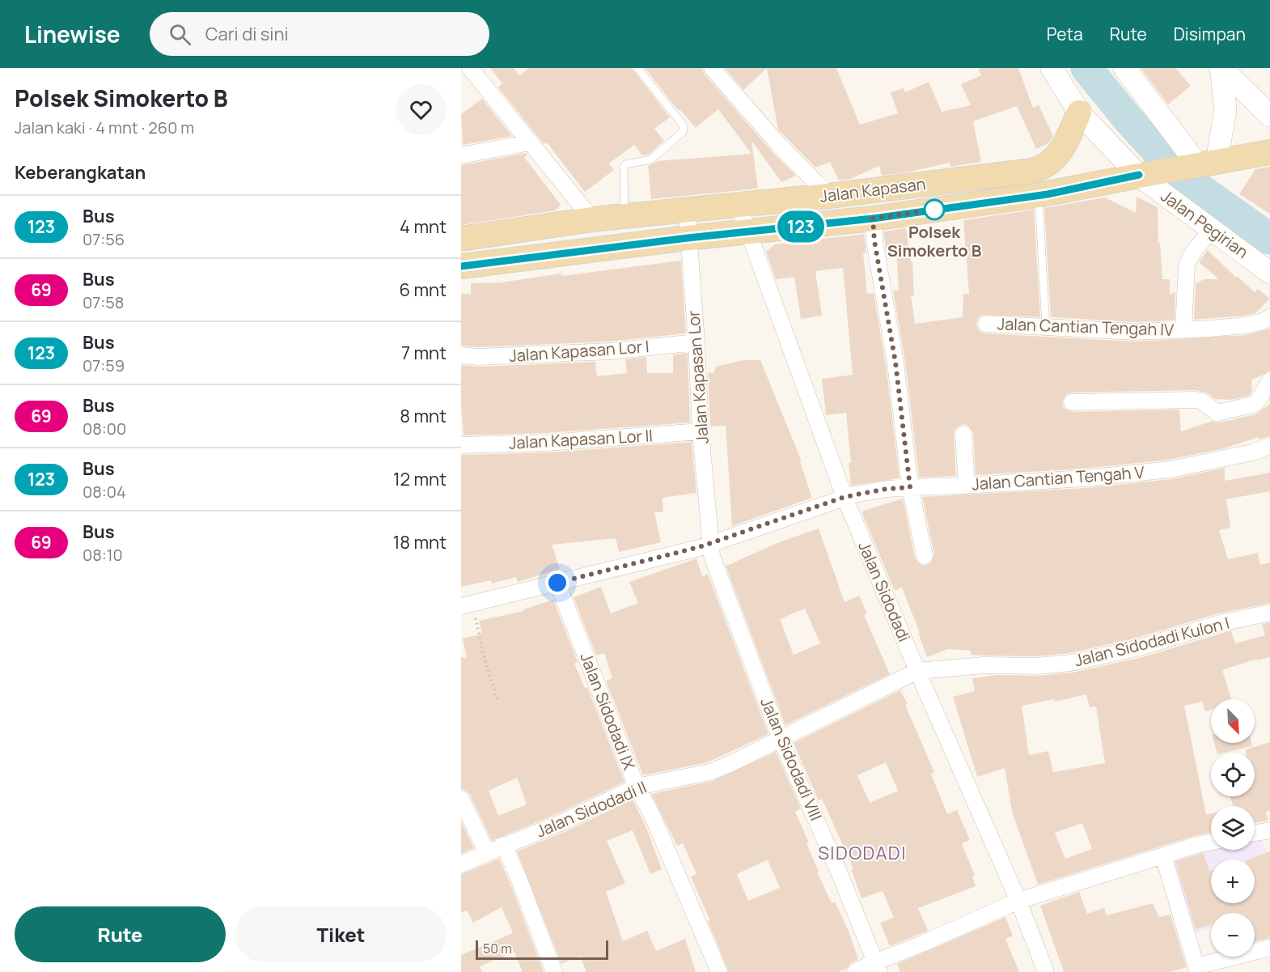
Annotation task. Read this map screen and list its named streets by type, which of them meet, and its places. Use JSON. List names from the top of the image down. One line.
{"streets":{"main road":["Jalan Kapasan","Jalan Pegirian"],"street":["Jalan Cantian Tengah IV","Jalan Kapasan Lor I","Jalan Kapasan Lor","Jalan Kapasan Lor II","Jalan Cantian Tengah V","Jalan Sidodadi","Jalan Sidodadi Kulon I","Jalan Sidodadi IX","Jalan Sidodadi VIII","Jalan Sidodadi II"]},"crossings":[["Jalan Kapasan","Jalan Pegirian"],["Jalan Kapasan","Jalan Kapasan Lor"],["Jalan Kapasan","Jalan Sidodadi"],["Jalan Kapasan Lor I","Jalan Kapasan Lor"],["Jalan Kapasan Lor","Jalan Kapasan Lor II"],["Jalan Kapasan Lor","Jalan Cantian Tengah V"],["Jalan Kapasan Lor","Jalan Sidodadi VIII"],["Jalan Cantian Tengah V","Jalan Sidodadi"],["Jalan Cantian Tengah V","Jalan Sidodadi IX"],["Jalan Cantian Tengah V","Jalan Sidodadi VIII"],["Jalan Sidodadi","Jalan Sidodadi Kulon I"],["Jalan Sidodadi","Jalan Sidodadi II"],["Jalan Sidodadi Kulon I","Jalan Sidodadi II"],["Jalan Sidodadi IX","Jalan Sidodadi II"],["Jalan Sidodadi VIII","Jalan Sidodadi II"]],"districts":["SIDODADI"],"places":["Polsek Simokerto B"],"lines":["bus line 123"],"scale_bar":"50 m","north":"bottom right","page":{"header":"Linewise","search":"Cari di sini","nav":["Peta","Rute","Disimpan"],"heading":[["Polsek Simokerto B","Jalan kaki · 4 mnt · 260 m"],"Keberangkatan"],"on_map":"123","list":[{"mark":"123","name":"Bus","note":"07:56","value":"4 mnt"},{"mark":"69","name":"Bus","note":"07:58","value":"6 mnt"},{"mark":"123","name":"Bus","note":"07:59","value":"7 mnt"},{"mark":"69","name":"Bus","note":"08:00","value":"8 mnt"},{"mark":"123","name":"Bus","note":"08:04","value":"12 mnt"},{"mark":"69","name":"Bus","note":"08:10","value":"18 mnt"}],"map_buttons":["+","−"],"buttons":["Rute","Tiket"],"scale":"50 m"}}
